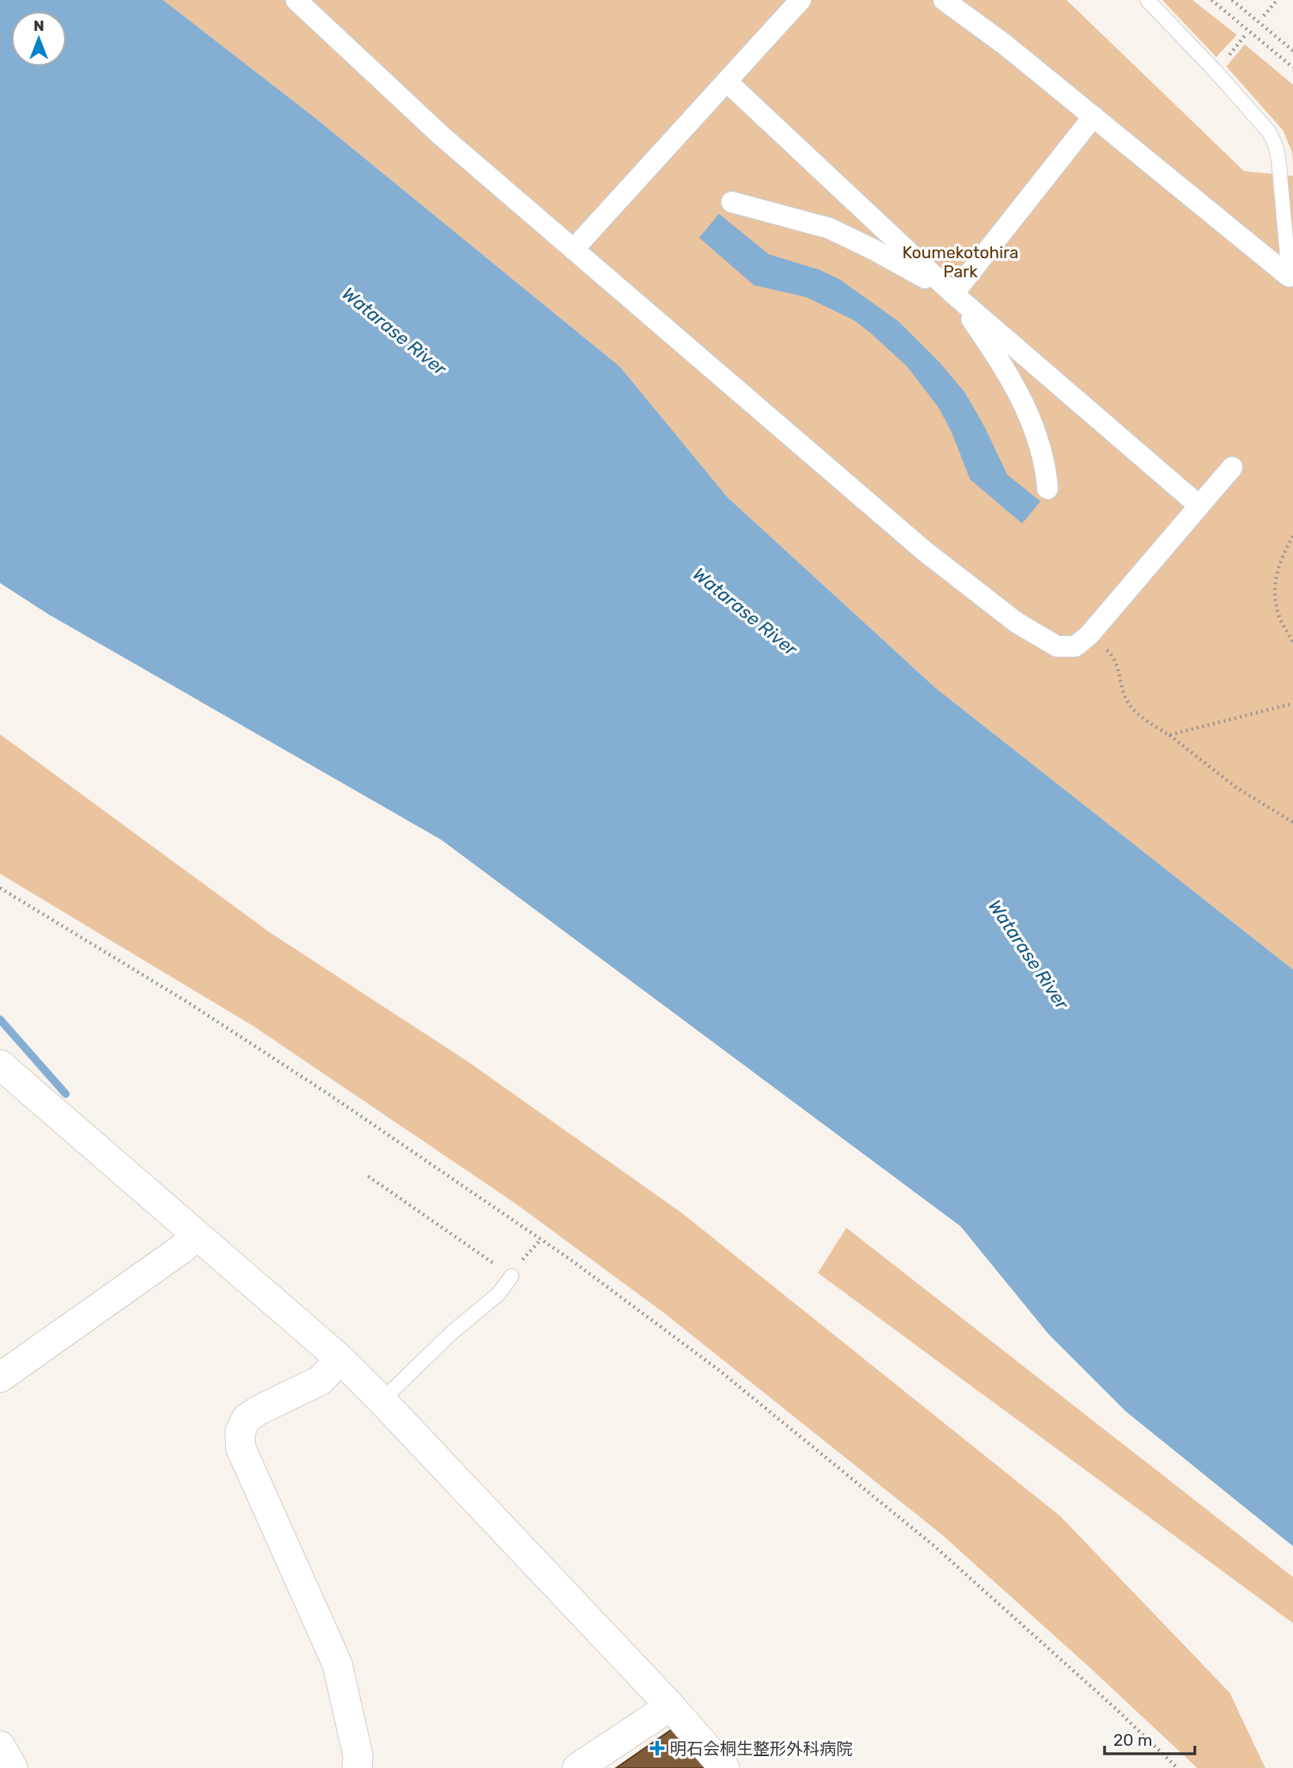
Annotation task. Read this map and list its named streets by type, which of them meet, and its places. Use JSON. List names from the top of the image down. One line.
{"water":["Watarase River"],"parks":["Koumekotohira Park"],"places":{"health":["明石会桐生整形外科病院"]},"scale_bar":"20 m","north":"top"}
